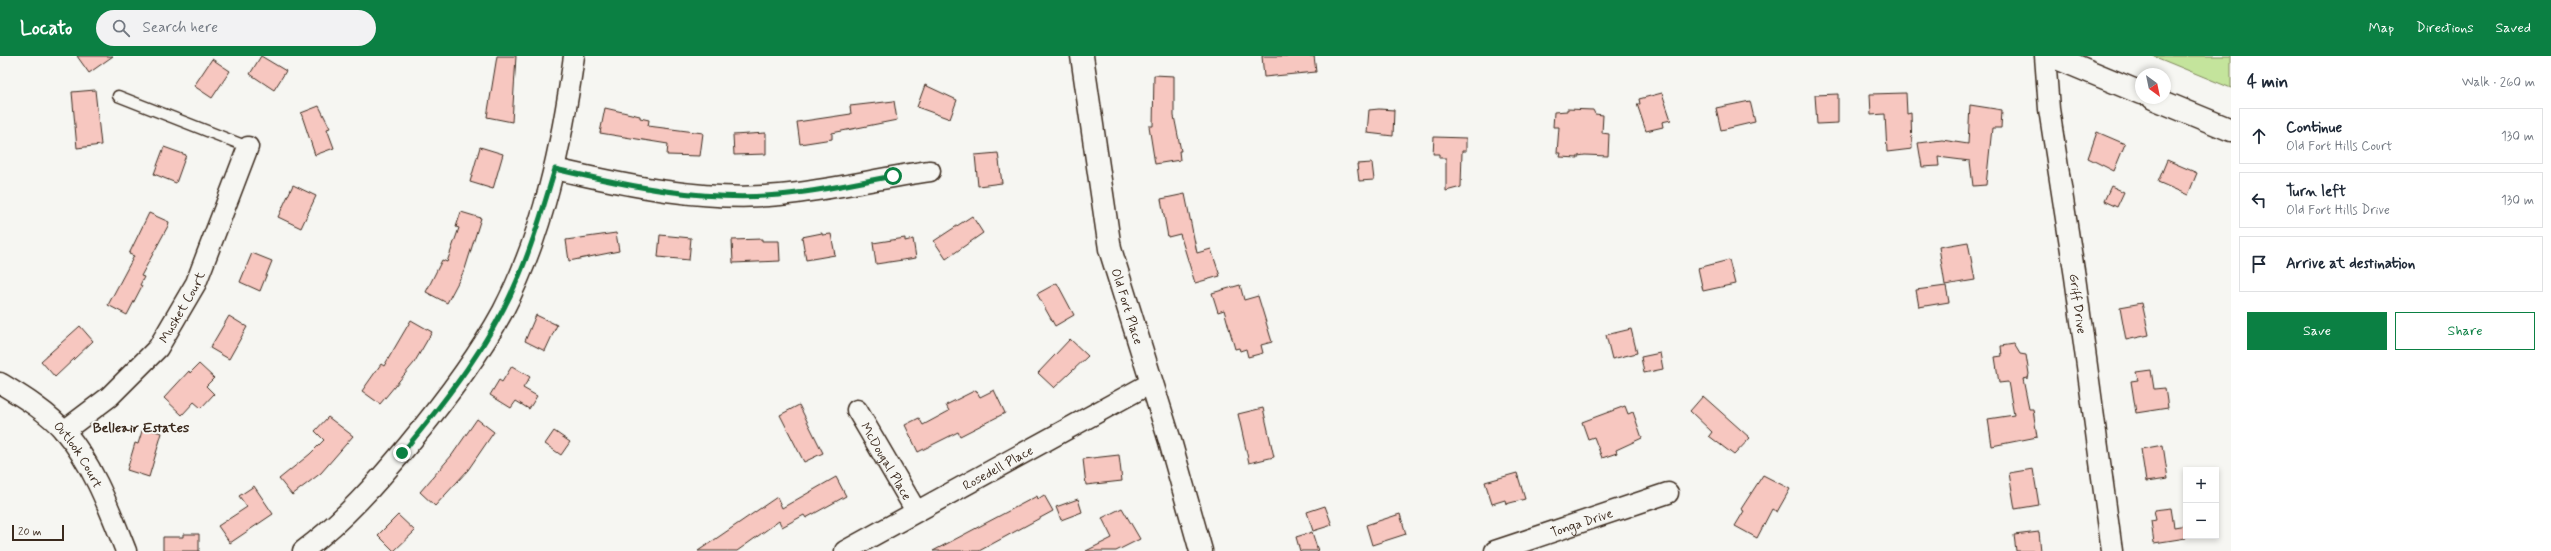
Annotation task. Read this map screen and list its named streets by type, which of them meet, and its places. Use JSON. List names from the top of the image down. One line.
{"streets":{"street":["Griff Drive","Musket Court","Old Fort Place","Outlook Court","McDougal Place","Rosedell Place","Tonga Drive"]},"crossings":[["Musket Court","Outlook Court"],["Old Fort Place","Rosedell Place"],["McDougal Place","Rosedell Place"]],"districts":["Belleair Estates"],"scale_bar":"20 m","north":"bottom right","page":{"header":"Locato","search":"Search here","nav":["Map","Directions","Saved"],"heading":["4 min","Walk · 260 m"],"list":[["Continue","Old Fort Hills Court","130 m"],["Turn left","Old Fort Hills Drive","130 m"],"Arrive at destination"],"buttons":["Save","Share"],"map_buttons":["+","−"],"scale":"20 m"}}
